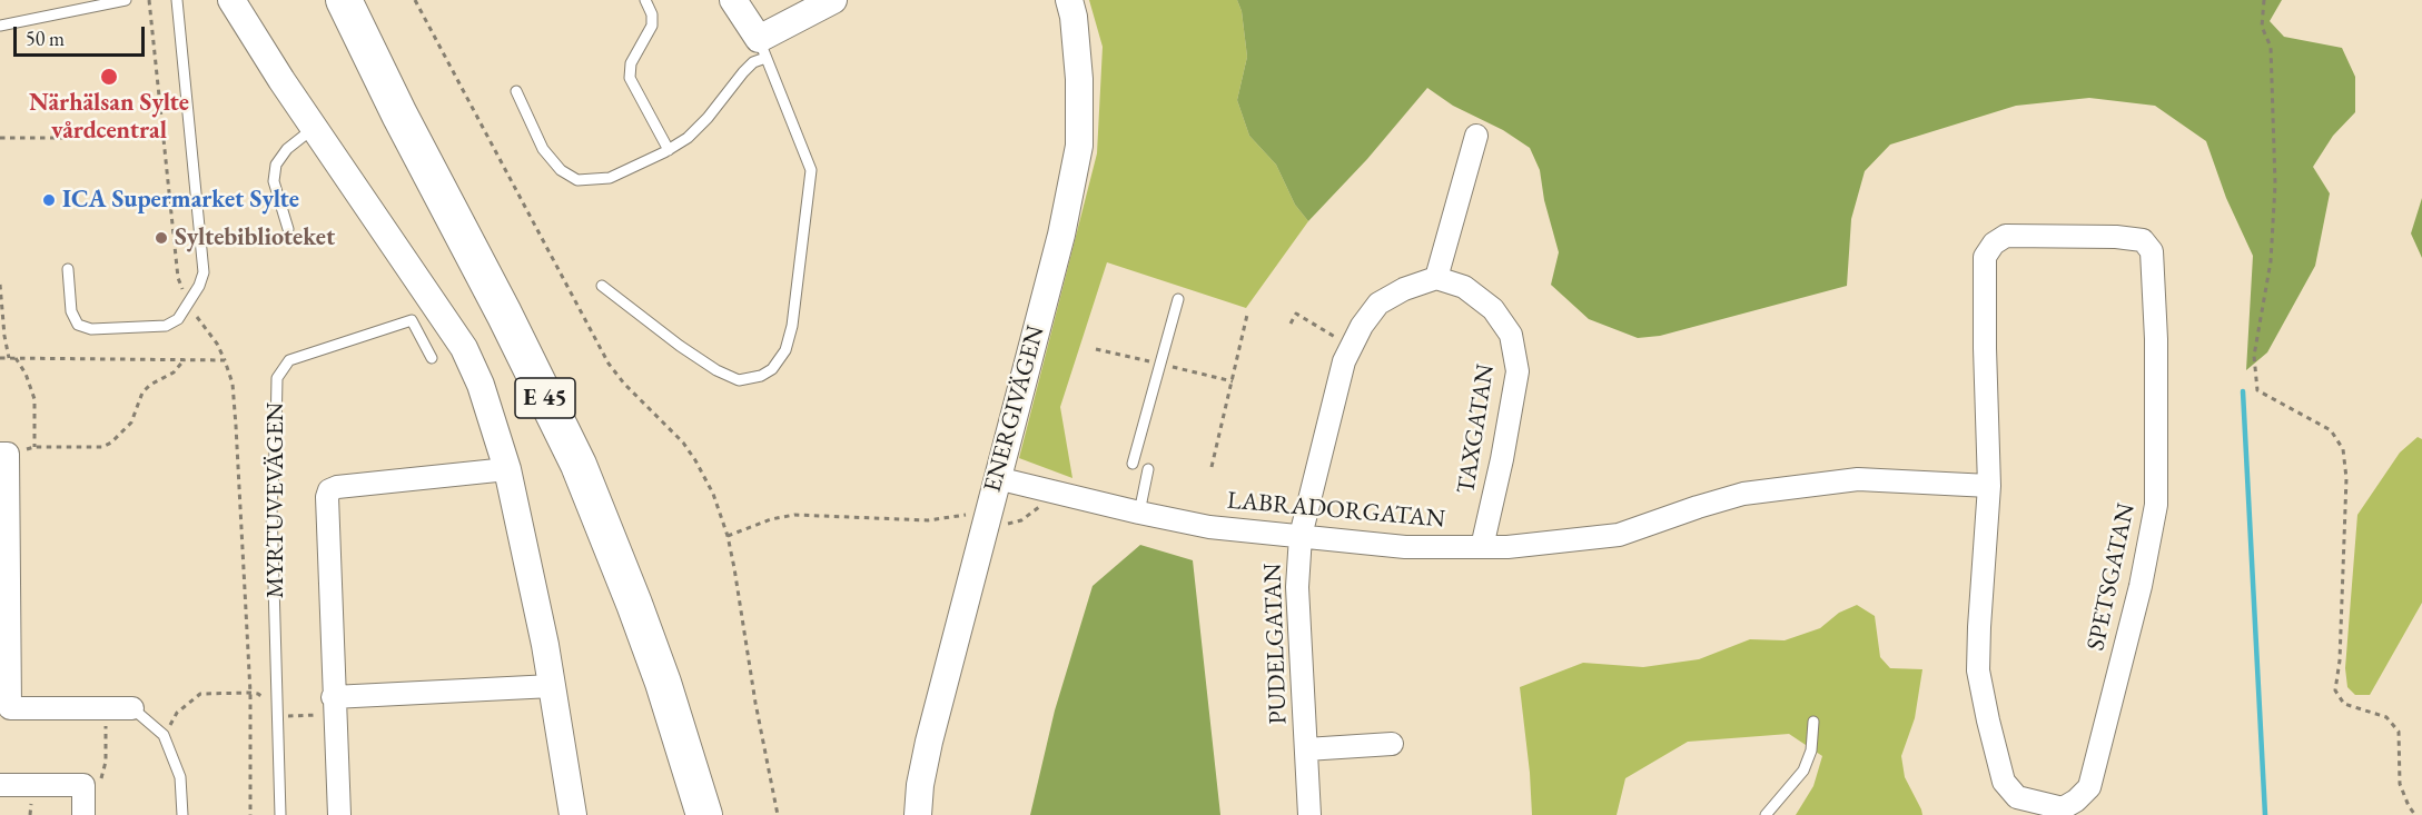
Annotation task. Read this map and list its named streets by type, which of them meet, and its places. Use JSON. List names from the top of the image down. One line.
{"streets":{"highway":["E 45"],"street":["ENERGIVÄGEN","TAXGATAN","MYRTUVEVÄGEN","LABRADORGATAN","SPETSGATAN","PUDELGATAN"]},"crossings":[["ENERGIVÄGEN","LABRADORGATAN"],["TAXGATAN","LABRADORGATAN"],["LABRADORGATAN","SPETSGATAN"],["LABRADORGATAN","PUDELGATAN"]],"places":["Närhälsan Sylte vårdcentral","ICA Supermarket Sylte","Syltebiblioteket"],"scale_bar":"50 m"}
